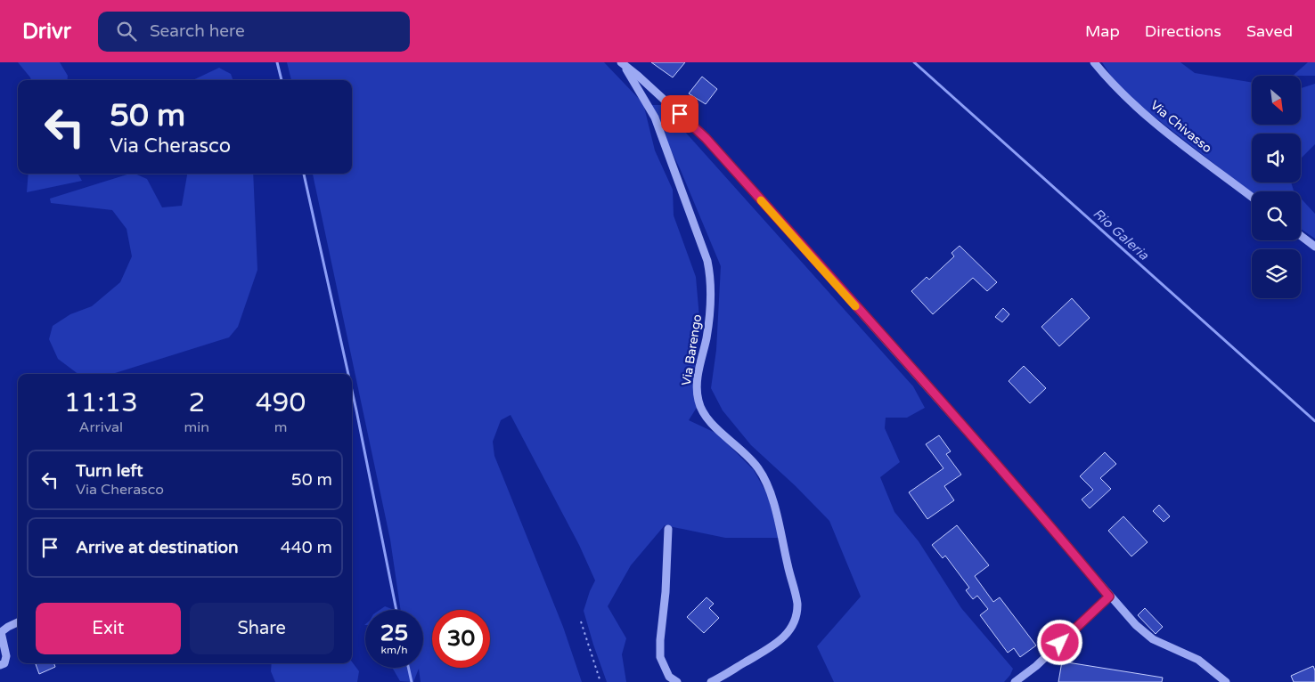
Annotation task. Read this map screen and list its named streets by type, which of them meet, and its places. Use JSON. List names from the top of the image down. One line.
{"streets":{"street":["Via Chivasso","Via Barengo"]},"water":["Rio Galeria"],"north":"bottom right","page":{"header":"Drivr","search":"Search here","nav":["Map","Directions","Saved"],"turn":["50 m","Via Cherasco"],"eta":["11:13","Arrival","2","min","490","m"],"list":[{"name":"Turn left","note":"Via Cherasco","value":"50 m"},{"name":"Arrive at destination","value":"440 m"}],"buttons":["Exit","Share"],"speed":"25 km/h","limit":"30"}}
